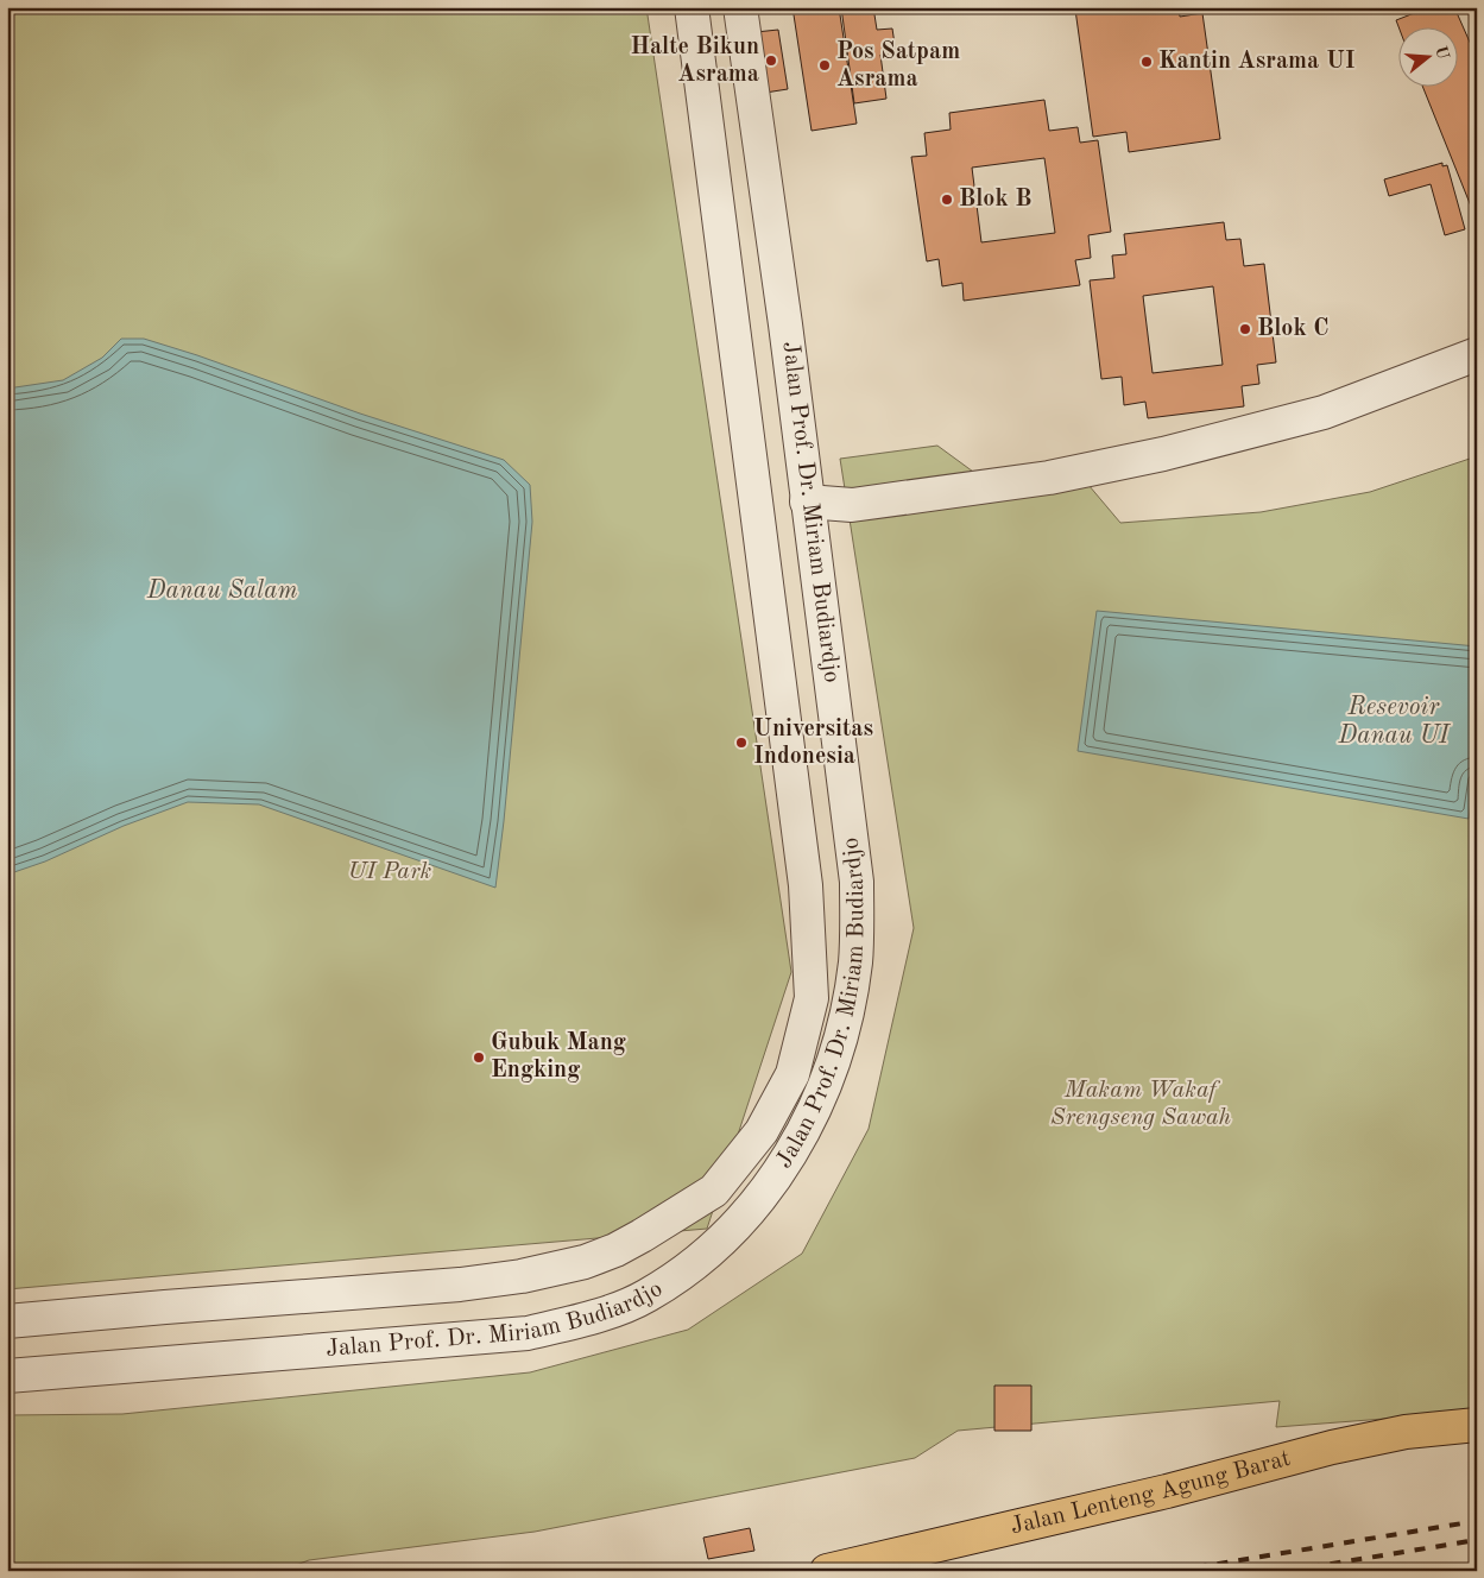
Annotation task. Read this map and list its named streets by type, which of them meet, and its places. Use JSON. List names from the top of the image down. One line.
{"streets":{"main road":["Jalan Lenteng Agung Barat"],"street":["Jalan Prof. Dr. Miriam Budiardjo"]},"water":["Danau Salam","Resevoir Danau UI"],"parks":["UI Park","Makam Wakaf Srengseng Sawah"],"places":["Halte Bikun Asrama","Kantin Asrama UI","Pos Satpam Asrama","Blok B","Blok C","Universitas Indonesia","Gubuk Mang Engking"],"north":"right"}
